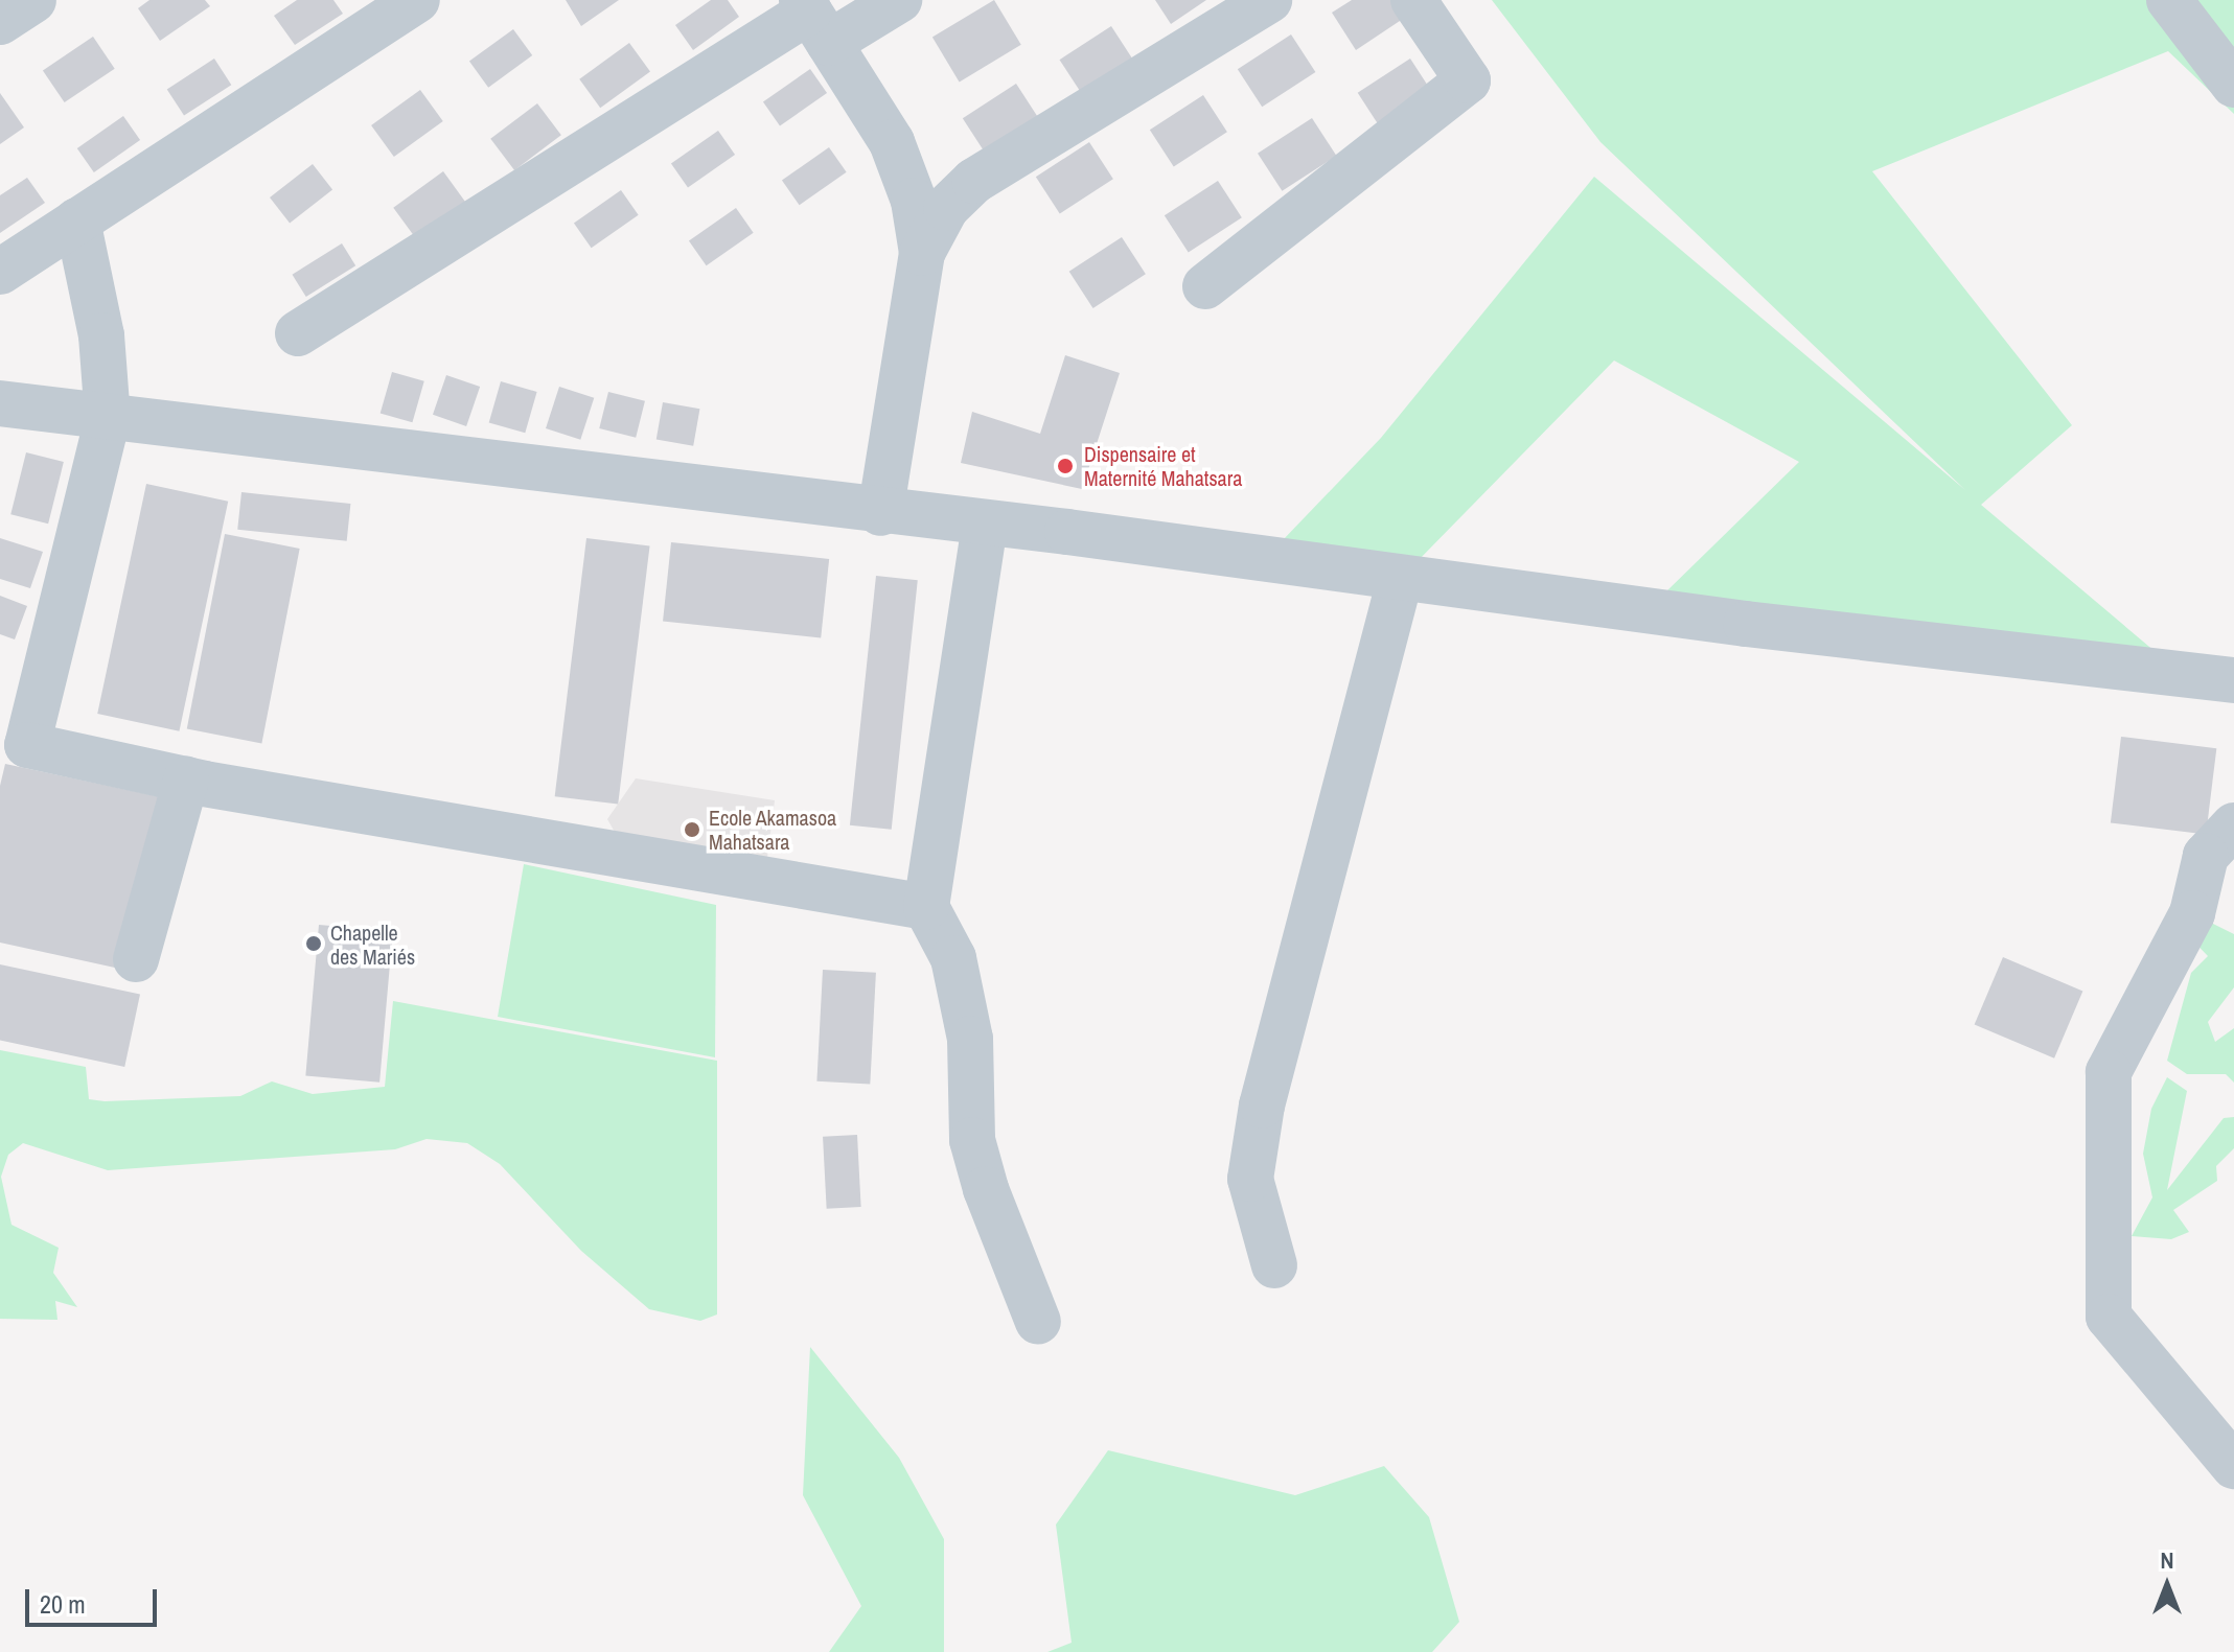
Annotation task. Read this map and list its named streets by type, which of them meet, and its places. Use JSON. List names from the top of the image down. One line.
{"places":["Dispensaire et Maternité Mahatsara","Ecole Akamasoa Mahatsara","Chapelle des Mariés"],"scale_bar":"20 m","north":"top"}
